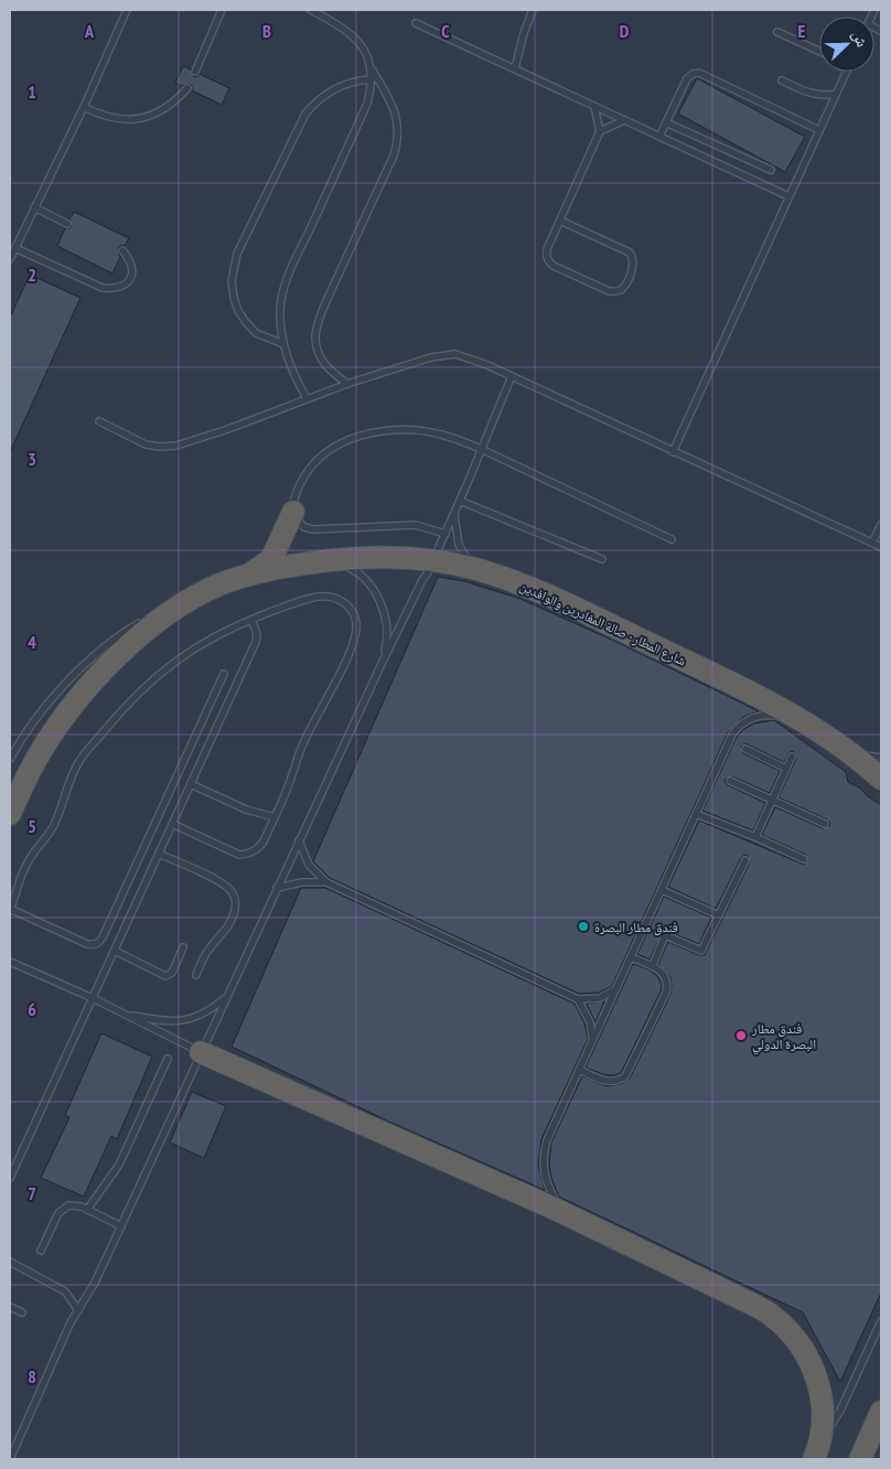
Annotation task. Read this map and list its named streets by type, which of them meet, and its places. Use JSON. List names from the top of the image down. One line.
{"streets":{"highway":["شارع المطار - صالة المغادرين والوافدين"]},"places":["فندق مطار البصرة","فندق مطار البصرة الدولي"],"north":"top right","grid":{"columns":["A","B","C","D","E"],"rows":["1","2","3","4","5","6","7","8"]}}
